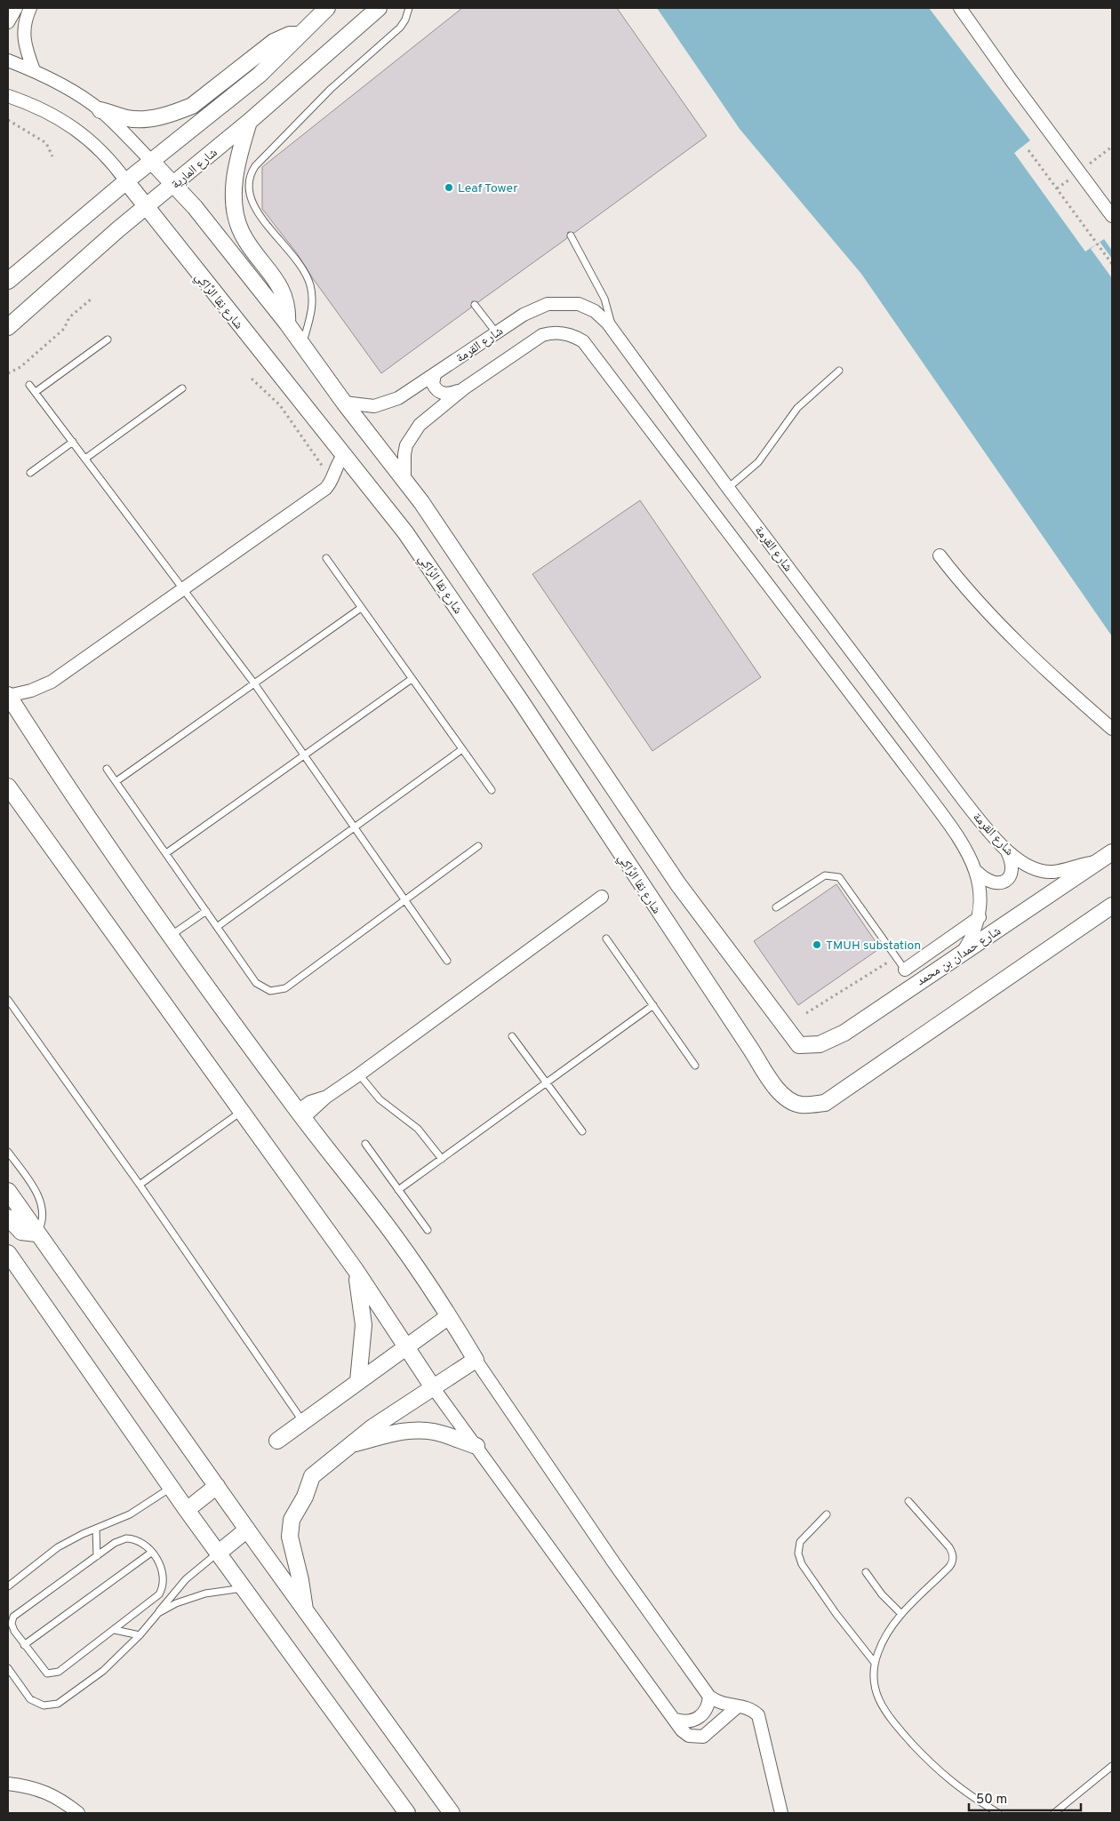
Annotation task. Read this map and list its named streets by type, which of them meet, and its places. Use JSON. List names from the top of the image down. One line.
{"streets":{"street":["شارع المارِية","شارع نِقا الرَّاكِي","شارع القرمة","شارع حمدان بن محمد"]},"crossings":[["شارع المارِية","شارع نِقا الرَّاكِي"],["شارع القرمة","شارع حمدان بن محمد"]],"places":["Leaf Tower","TMUH substation"],"scale_bar":"50 m"}
